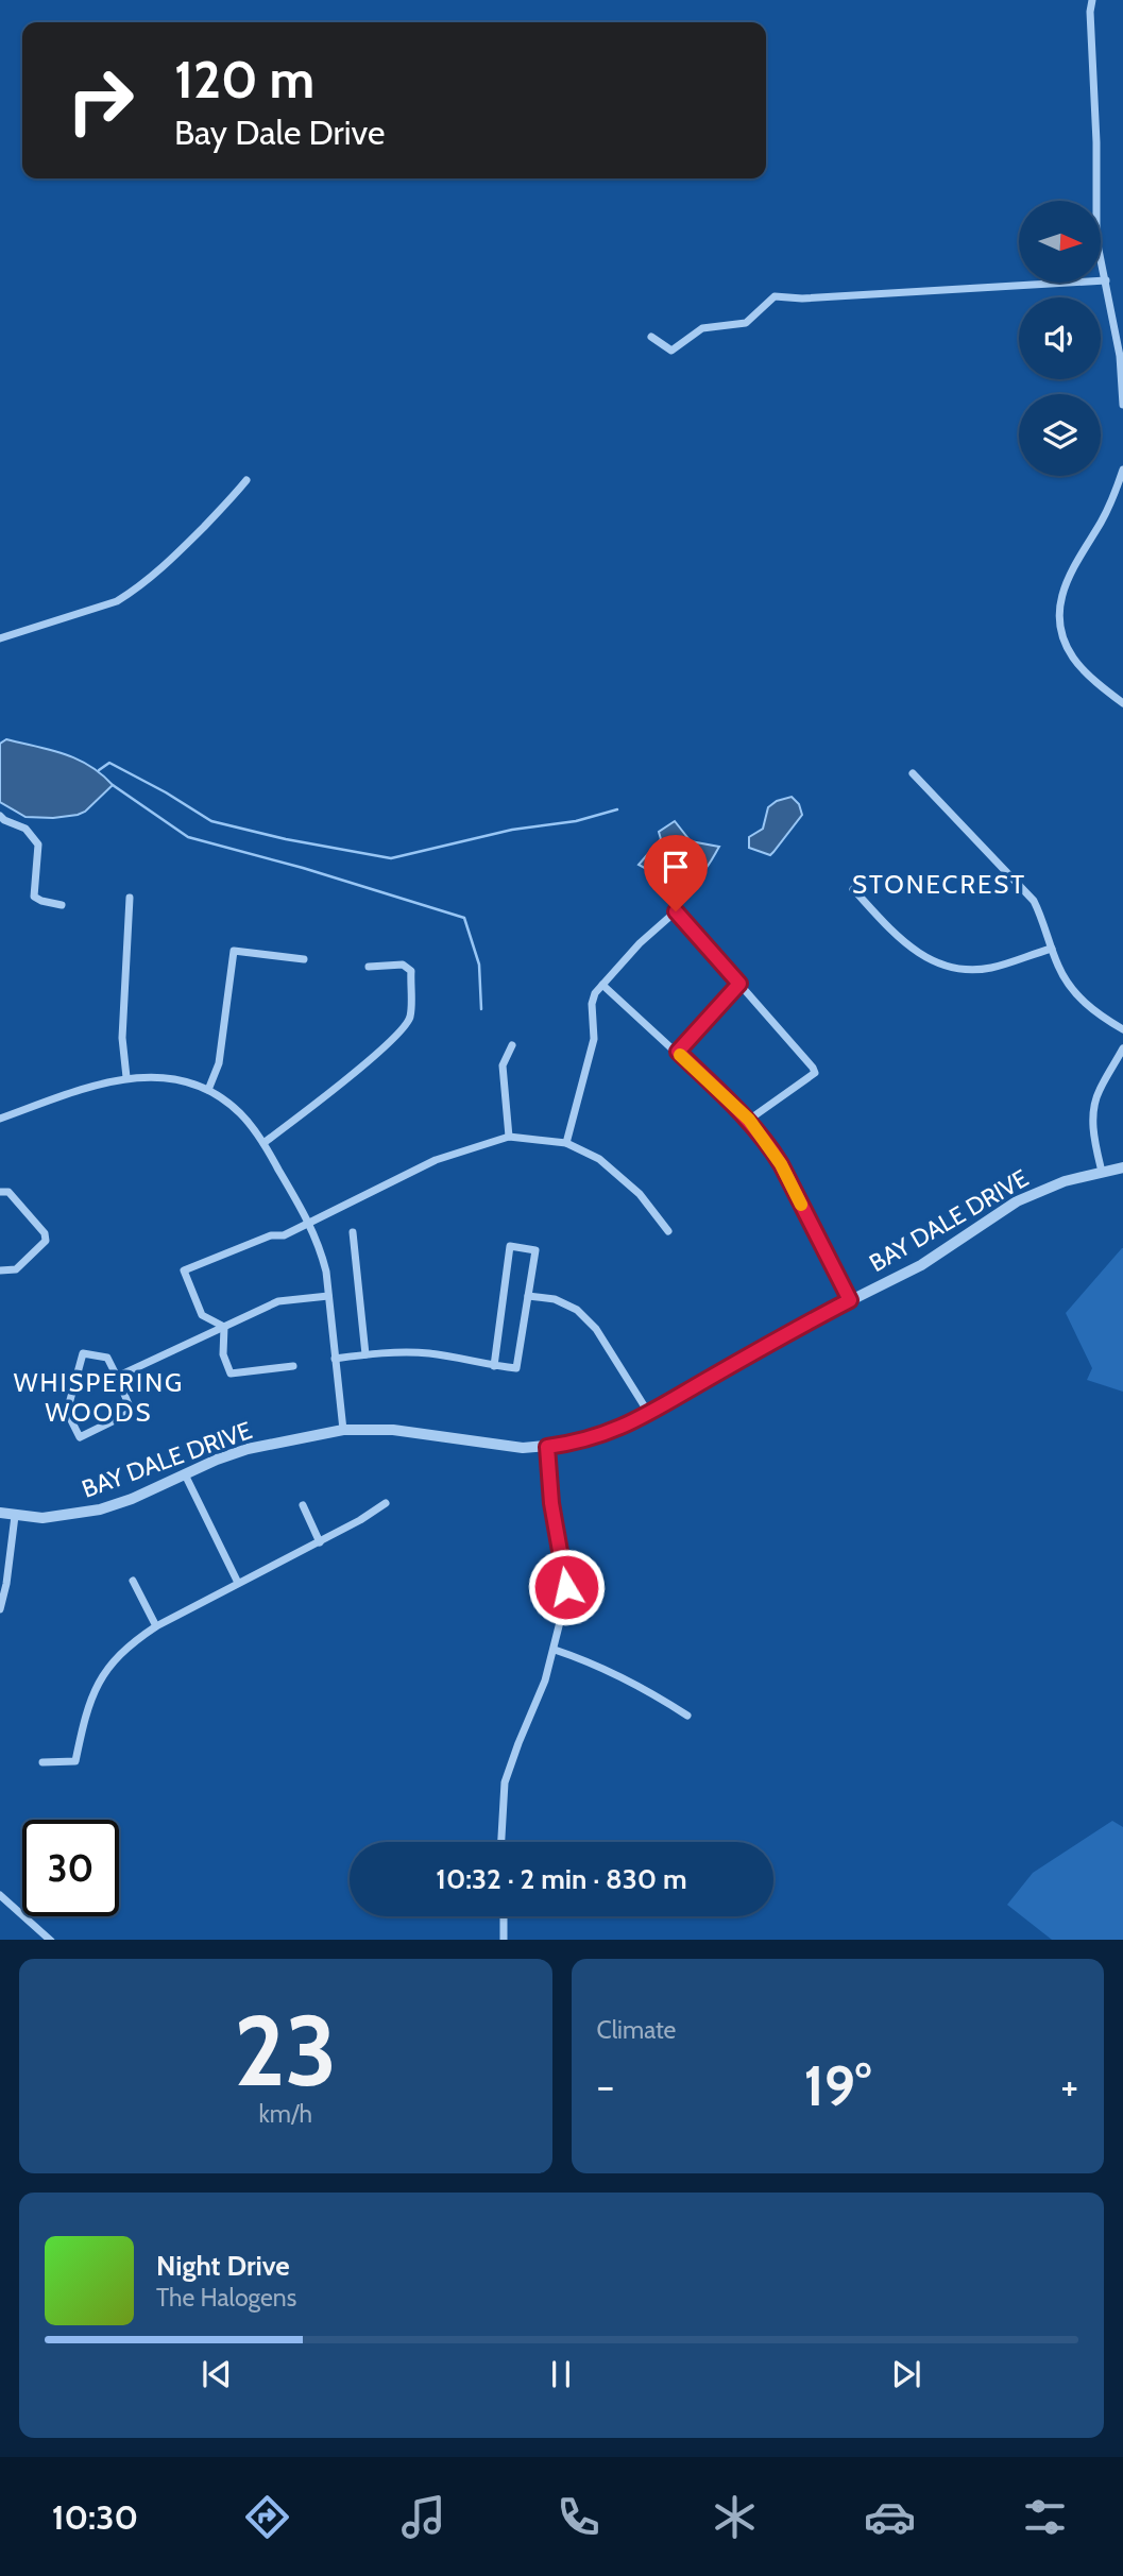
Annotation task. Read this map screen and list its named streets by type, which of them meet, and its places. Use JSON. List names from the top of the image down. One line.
{"streets":{"street":["BAY DALE DRIVE"]},"districts":["STONECREST","WHISPERING WOODS"],"north":"right","page":{"turn":["120 m","Bay Dale Drive"],"limit":"30","trip":"10:32 · 2 min · 830 m","tile":[["23","km/h"],"Climate"],"heat":["−","19°","+"],"song":["Night Drive","The Halogens"],"tabs":"10:30"}}
